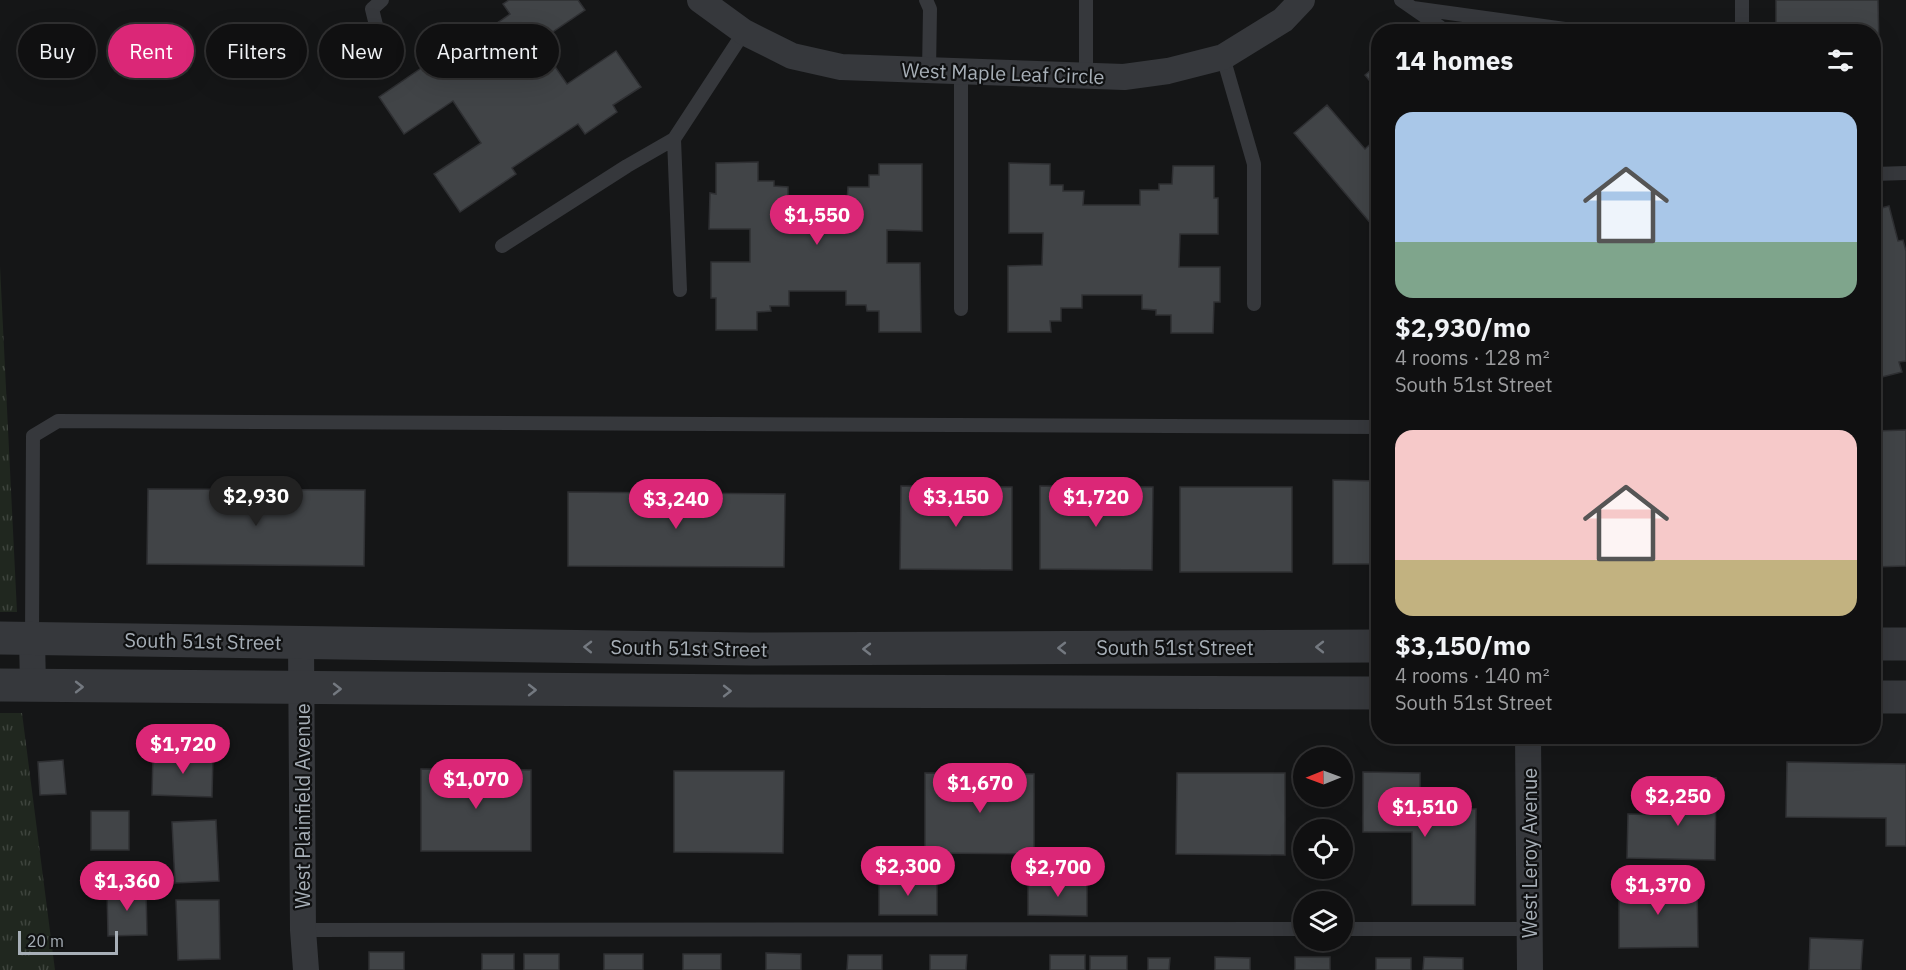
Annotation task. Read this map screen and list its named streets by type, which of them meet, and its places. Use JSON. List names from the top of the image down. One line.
{"streets":{"street":["West Maple Leaf Circle","South 51st Street","West Plainfield Avenue","West Leroy Avenue"]},"crossings":[["South 51st Street","West Plainfield Avenue"]],"scale_bar":"20 m","north":"left","page":{"chip":["Buy","Rent","Filters","New","Apartment"],"heading":"14 homes","list":[{"name":"$2,930/mo","note":"4 rooms · 128 m² · South 51st Street"},{"name":"$3,150/mo","note":"4 rooms · 140 m² · South 51st Street"}],"price":["$1,550","$2,930","$3,150","$1,720","$3,240","$1,720","$1,070","$1,670","$2,250","$1,510","$2,300","$2,700","$1,360","$1,370"],"scale":"20 m"}}
